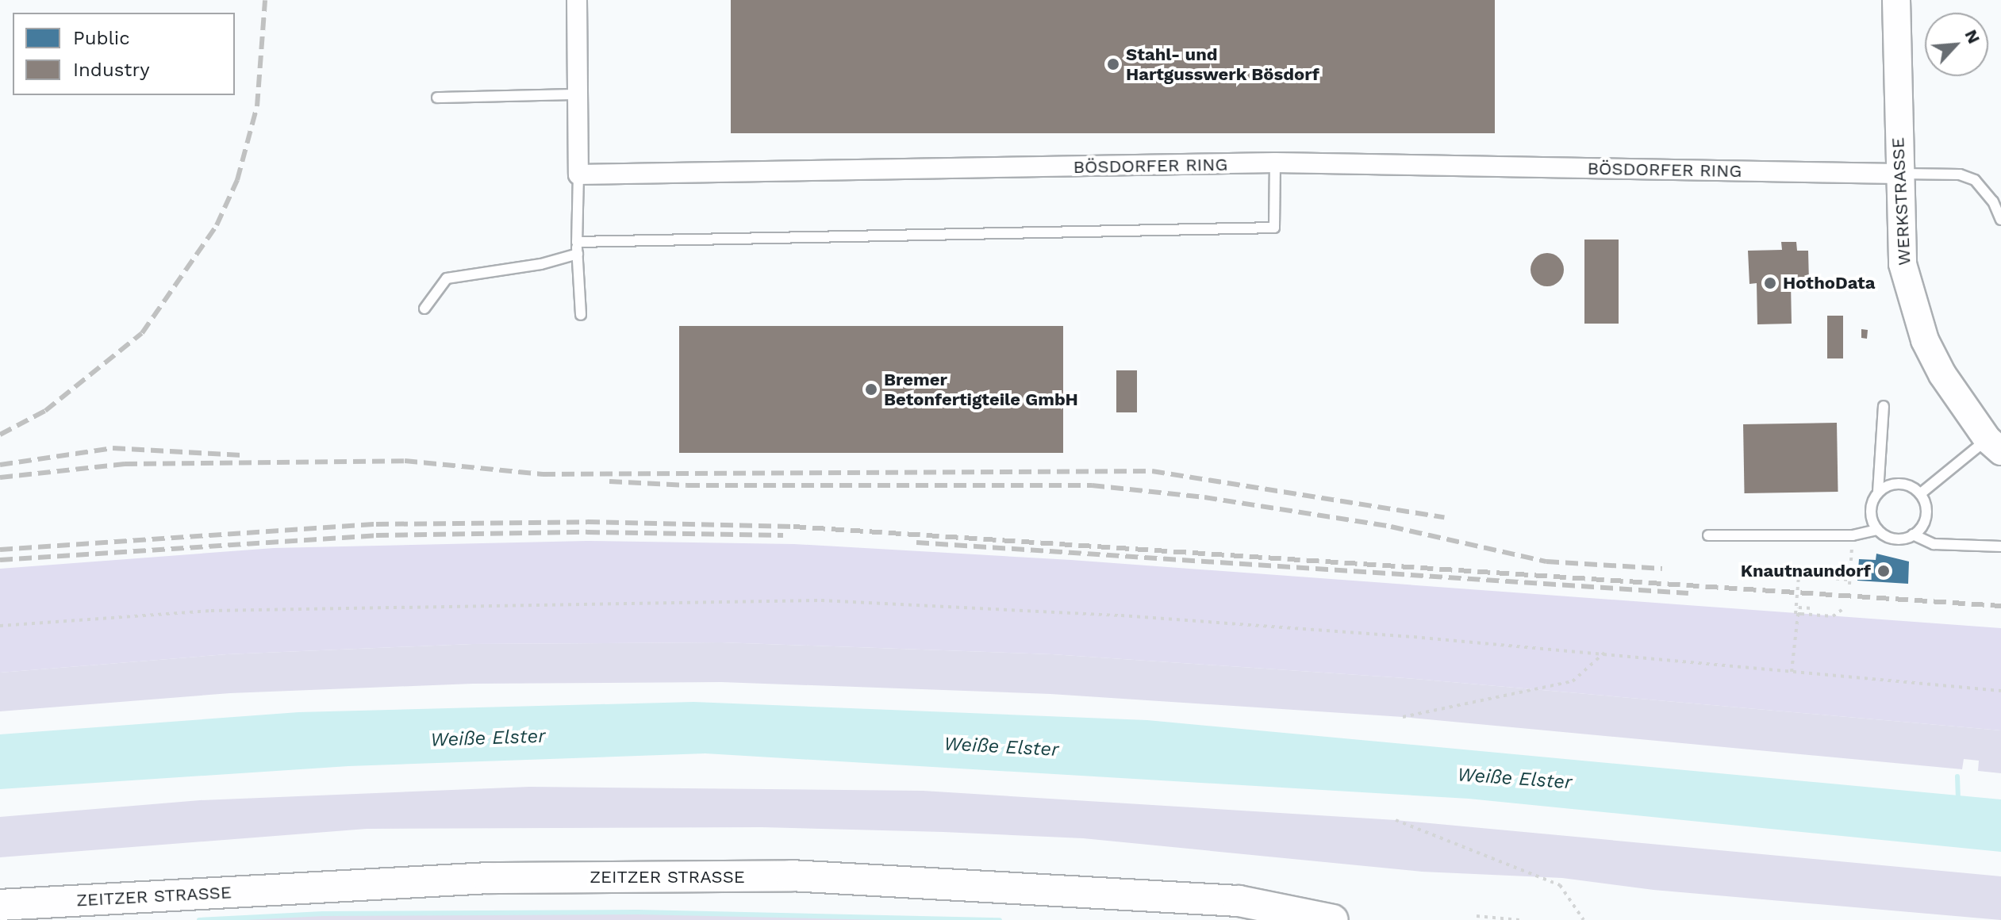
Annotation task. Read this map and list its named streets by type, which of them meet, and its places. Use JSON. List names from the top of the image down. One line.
{"streets":{"main road":["WERKSTRASSE","ZEITZER STRASSE"],"street":["BÖSDORFER RING"]},"crossings":[["BÖSDORFER RING","WERKSTRASSE"]],"water":["Weiße Elster"],"places":["Stahl- und Hartgusswerk Bösdorf","HothoData","Bremer Betonfertigteile GmbH","Knautnaundorf"],"legend":["Public","Industry"],"north":"top right"}
